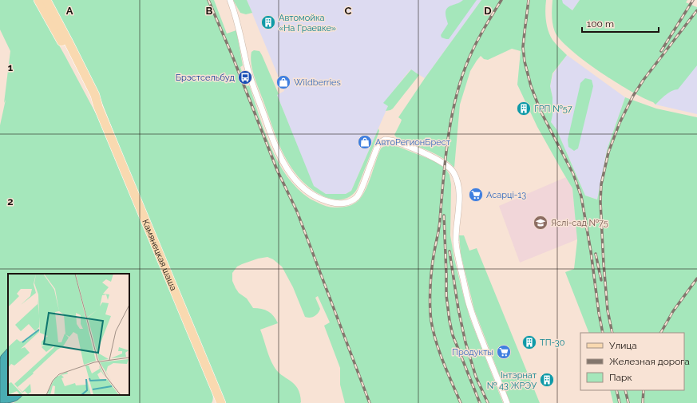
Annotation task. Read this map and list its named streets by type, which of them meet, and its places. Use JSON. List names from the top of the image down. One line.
{"streets":{"main road":["Камянецкая шаша"]},"places":{"building":["Автомойка «На Граевке»","ГРП №57","ТП-30","Інтэрнат № 43 ЖРЭУ"],"bus stop":["Брэстсельбуд"],"shop":["Wildberries","АвтоРегионБрест"],"supermarket":["Асарці-13","Продукты"],"school or university":["Яслі-сад №75"]},"legend":["Улица","Железная дорога","Парк"],"scale_bar":"100 m","grid":{"columns":["A","B","C","D"],"rows":["1","2"]}}
